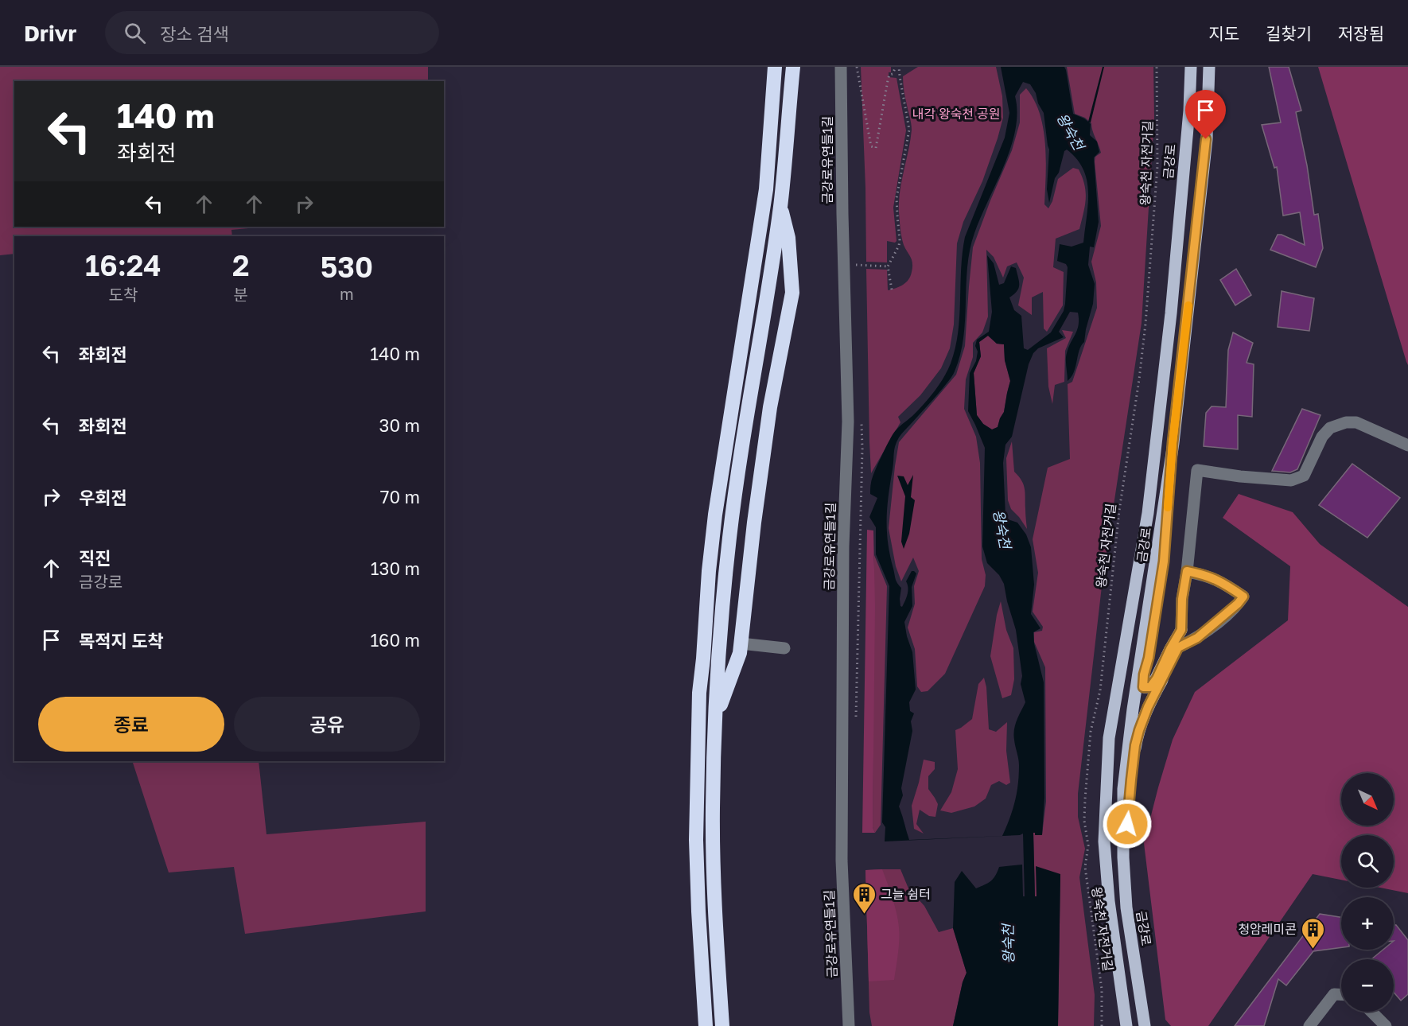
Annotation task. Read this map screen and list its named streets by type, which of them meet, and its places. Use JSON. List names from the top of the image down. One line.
{"streets":{"main road":["금강로"],"street":["금강로유연들1길"],"path":["왕숙천 자전거길"]},"water":["왕숙천"],"parks":["내각 왕숙천 공원"],"places":{"building":["그늘 쉼터","청암레미콘"]},"north":"bottom right","page":{"header":"Drivr","search":"장소 검색","nav":["지도","길찾기","저장됨"],"turn":["140 m","좌회전"],"eta":["16:24","도착","2","분","530","m"],"list":[{"name":"좌회전","value":"140 m"},{"name":"좌회전","value":"30 m"},{"name":"우회전","value":"70 m"},{"name":"직진","note":"금강로","value":"130 m"},{"name":"목적지 도착","value":"160 m"}],"buttons":["종료","공유"],"map_buttons":["+","−"]}}
